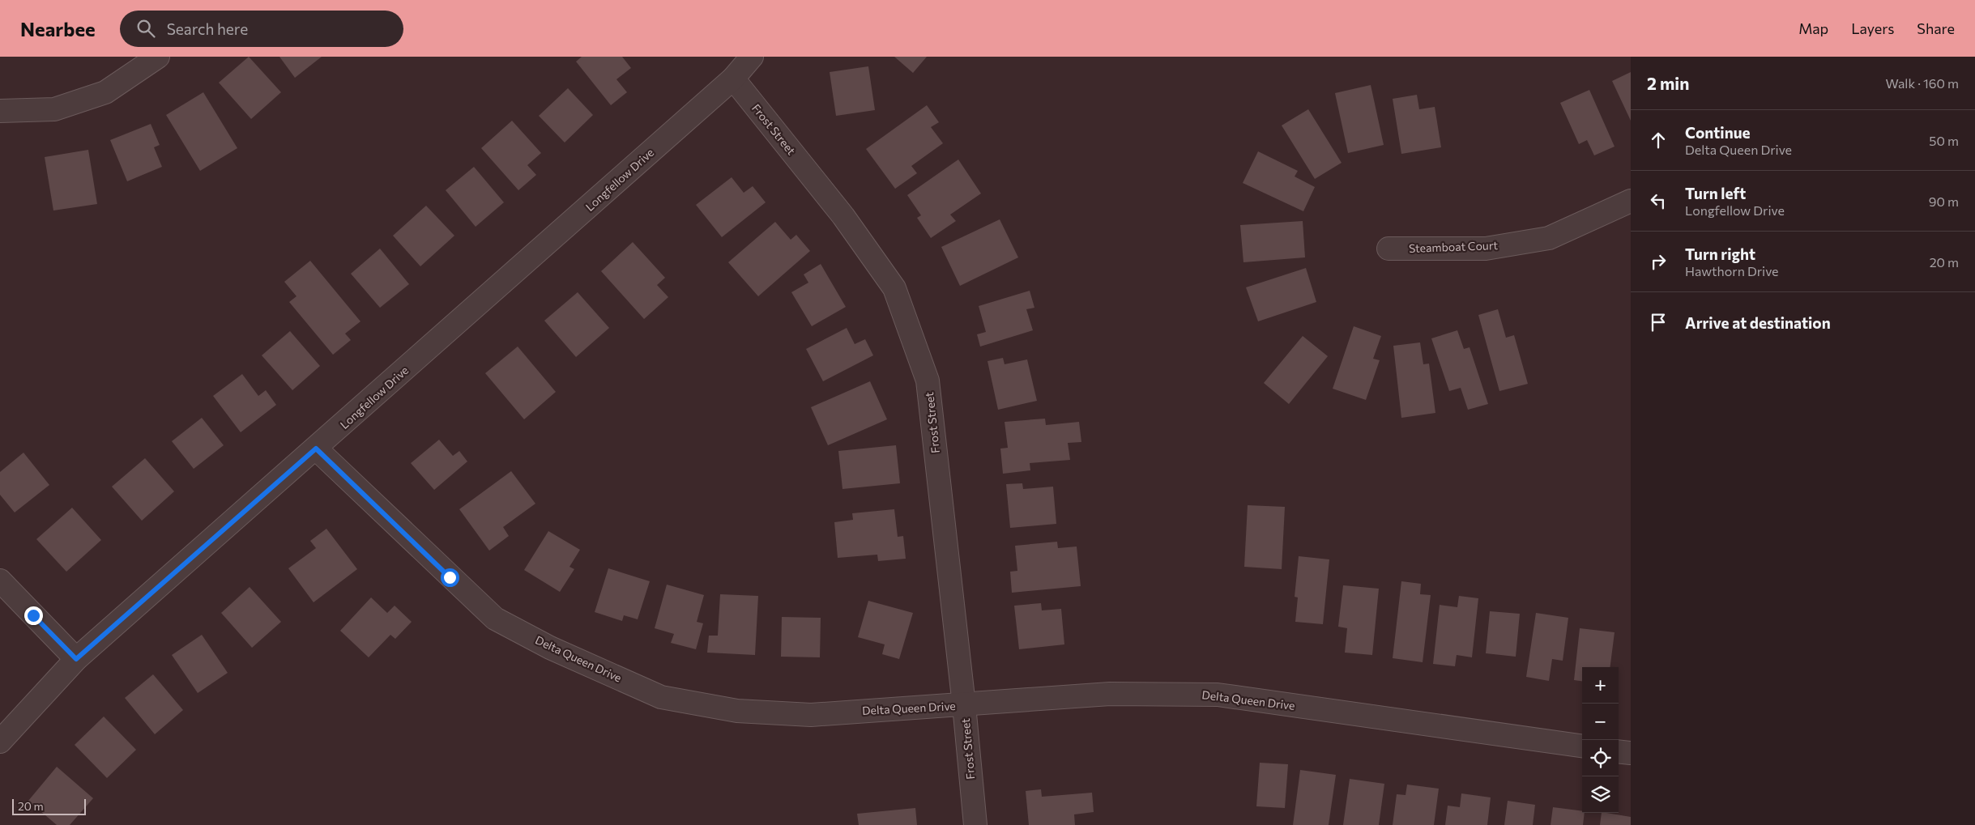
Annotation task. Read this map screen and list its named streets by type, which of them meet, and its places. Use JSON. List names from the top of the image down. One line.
{"streets":{"street":["Frost Street","Longfellow Drive","Steamboat Court","Delta Queen Drive"]},"crossings":[["Frost Street","Longfellow Drive"],["Frost Street","Delta Queen Drive"],["Longfellow Drive","Delta Queen Drive"]],"scale_bar":"20 m","page":{"header":"Nearbee","search":"Search here","nav":["Map","Layers","Share"],"heading":["2 min","Walk · 160 m"],"list":[["Continue","Delta Queen Drive","50 m"],["Turn left","Longfellow Drive","90 m"],["Turn right","Hawthorn Drive","20 m"],"Arrive at destination"],"map_buttons":["+","−"],"scale":"20 m"}}
